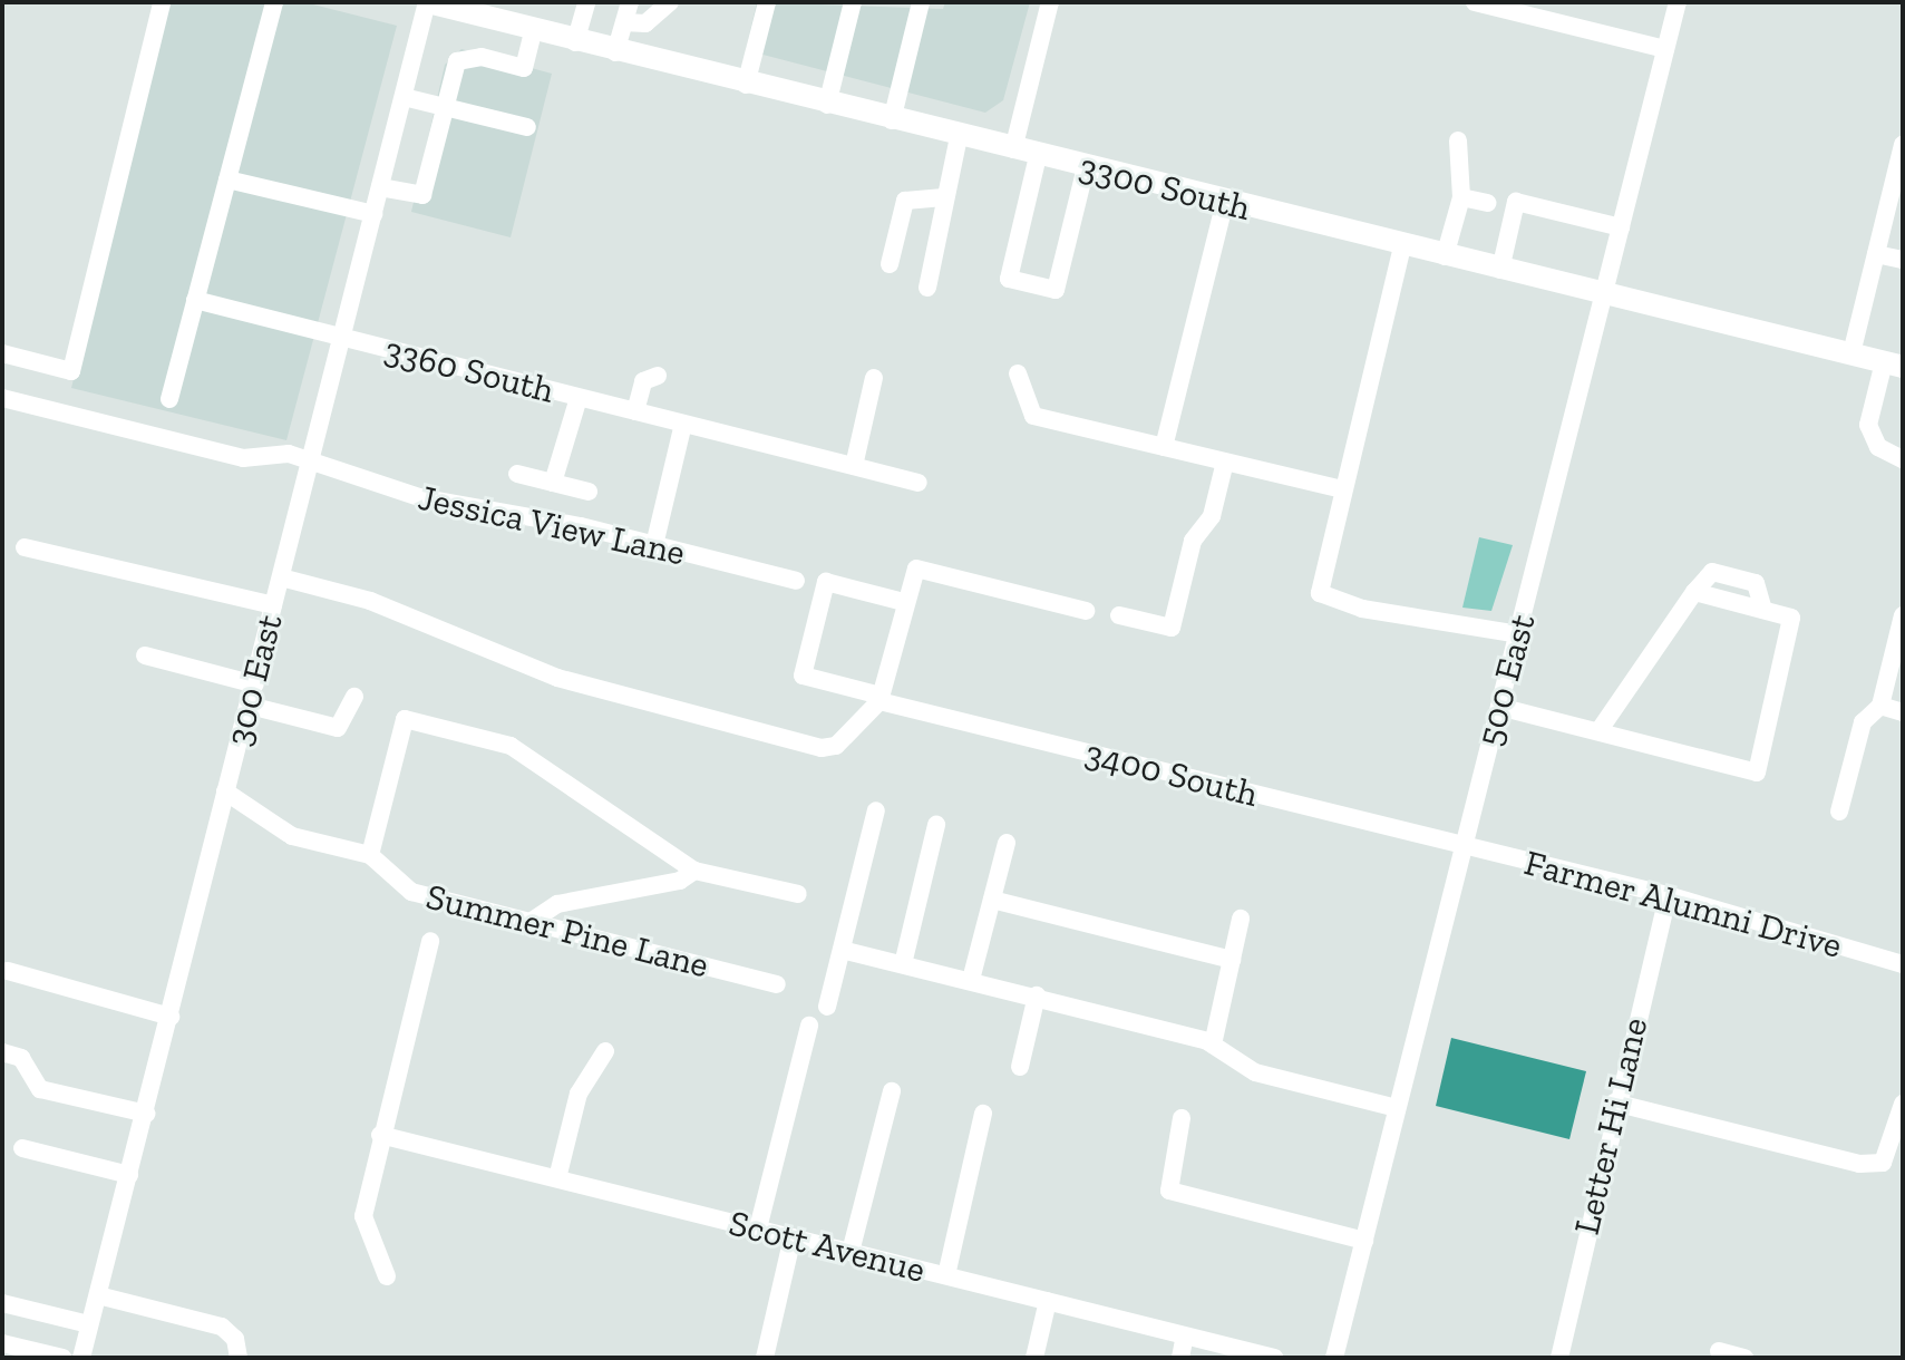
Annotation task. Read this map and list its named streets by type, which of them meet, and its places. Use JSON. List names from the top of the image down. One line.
{"streets":{"main road":["3300 South"],"street":["3360 South","Jessica View Lane","300 East","500 East","3400 South","Farmer Alumni Drive","Summer Pine Lane","Letter Hi Lane","Scott Avenue"]},"crossings":[["3300 South","300 East"],["3300 South","500 East"],["3360 South","300 East"],["Jessica View Lane","300 East"],["300 East","Summer Pine Lane"],["500 East","3400 South"],["500 East","Farmer Alumni Drive"],["3400 South","Farmer Alumni Drive"],["Farmer Alumni Drive","Letter Hi Lane"]]}
